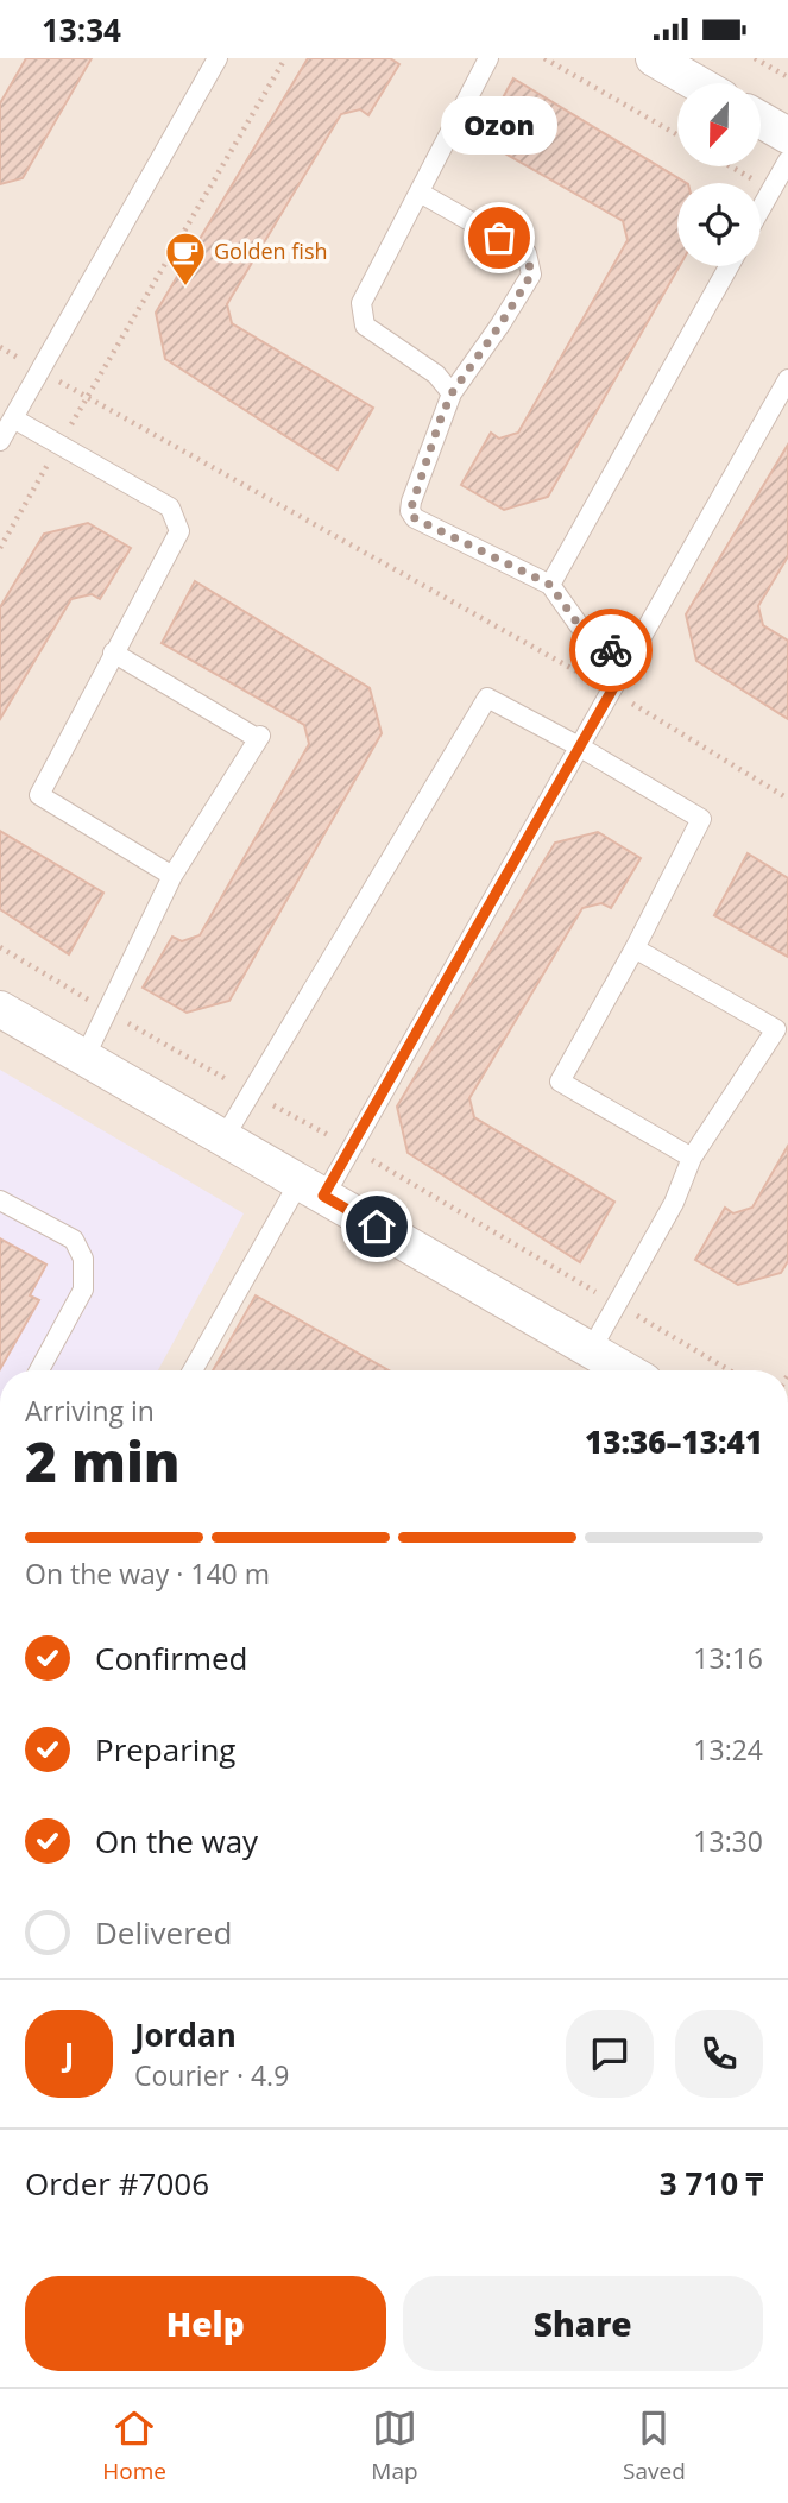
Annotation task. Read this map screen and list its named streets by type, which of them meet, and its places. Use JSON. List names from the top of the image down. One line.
{"places":{"other":["Ozon"],"cafe":["Golden fish"]},"north":"bottom","page":{"status":"13:34","bubble":"Ozon","heading":["2 min","Arriving in","13:36–13:41"],"panel":["Jordan","Courier · 4.9","Order #7006","3 710 ₸"],"bar":"On the way · 140 m","list":[["Confirmed","13:16"],["Preparing","13:24"],["On the way","13:30"],"Delivered"],"round":"J","buttons":["Help","Share"],"tabs":["Home","Map","Saved"]}}
